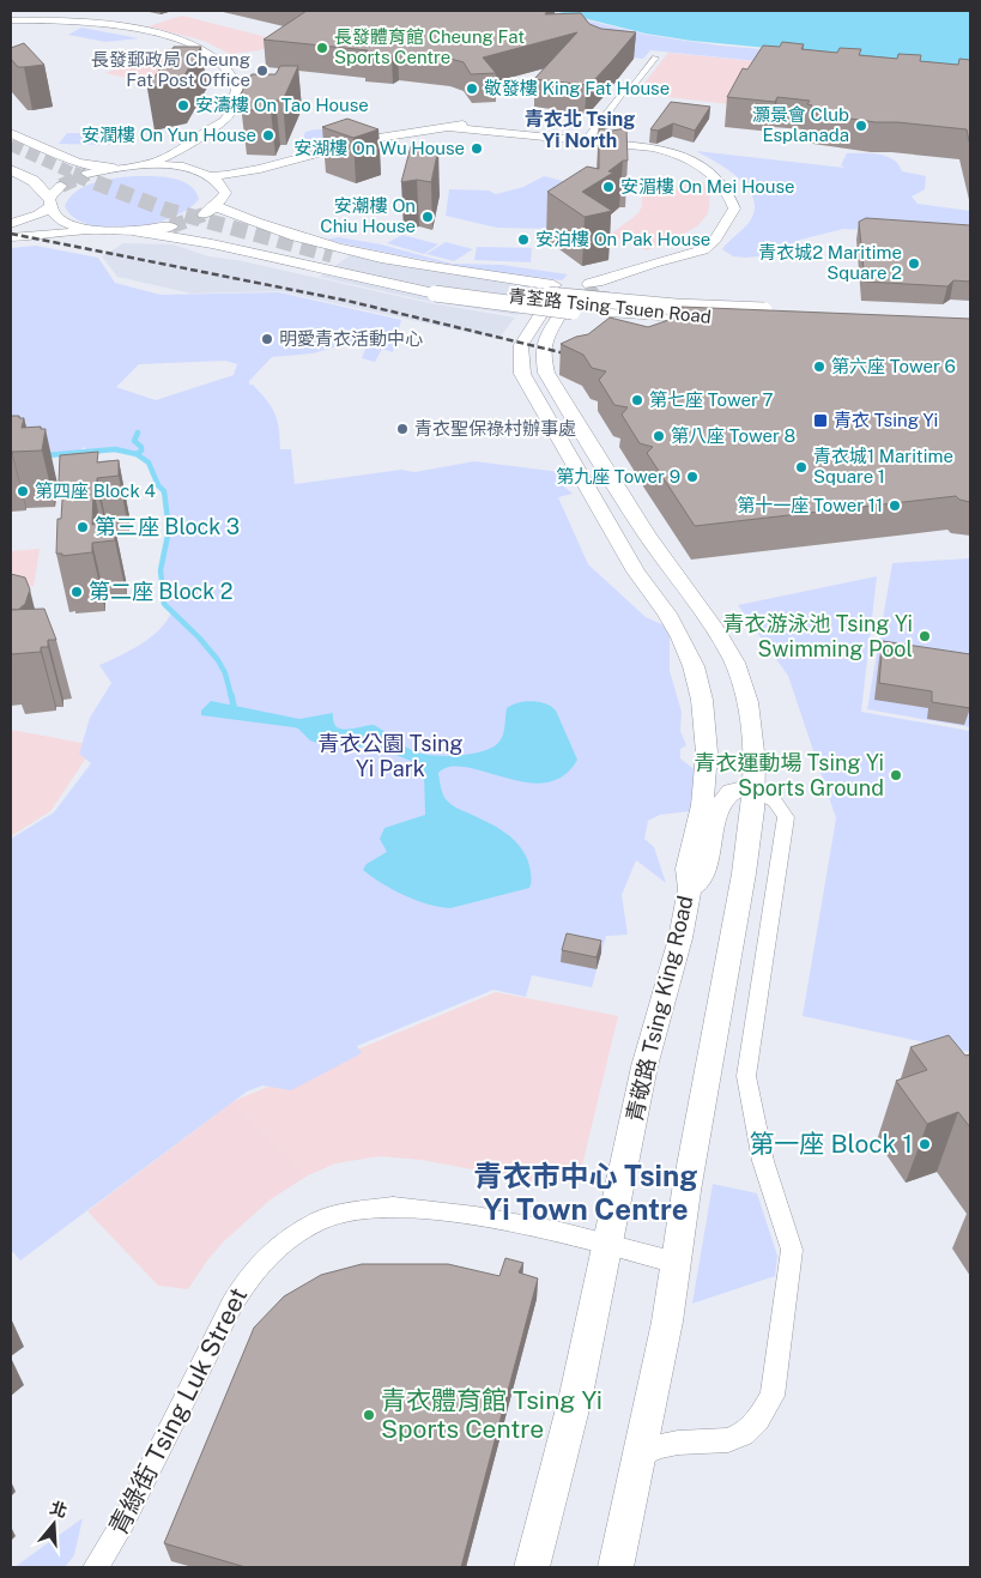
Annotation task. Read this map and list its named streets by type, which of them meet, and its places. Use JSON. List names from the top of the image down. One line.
{"streets":{"main road":["青荃路 Tsing Tsuen Road","青敬路 Tsing King Road"],"street":["青綠街 Tsing Luk Street"]},"crossings":[["青敬路 Tsing King Road","青綠街 Tsing Luk Street"]],"districts":["青衣北 Tsing Yi North","青衣市中心 Tsing Yi Town Centre"],"parks":["青衣公園 Tsing Yi Park"],"places":{"other":["長發體育館 Cheung Fat Sports Centre","長發郵政局 Cheung Fat Post Office","敬發樓 King Fat House","安濤樓 On Tao House","灝景會 Club Esplanada","安潤樓 On Yun House","安湖樓 On Wu House","安湄樓 On Mei House","安潮樓 On Chiu House","安泊樓 On Pak House","青衣城2 Maritime Square 2","明愛青衣活動中心","第六座 Tower 6","第七座 Tower 7","青衣聖保祿村辦事處","第八座 Tower 8","青衣城1 Maritime Square 1","第九座 Tower 9","第四座 Block 4","第十一座 Tower 11","第三座 Block 3","第二座 Block 2","青衣游泳池 Tsing Yi Swimming Pool","青衣運動場 Tsing Yi Sports Ground","第一座 Block 1","青衣體育館 Tsing Yi Sports Centre"],"transit":["青衣 Tsing Yi"]},"north":"top"}
